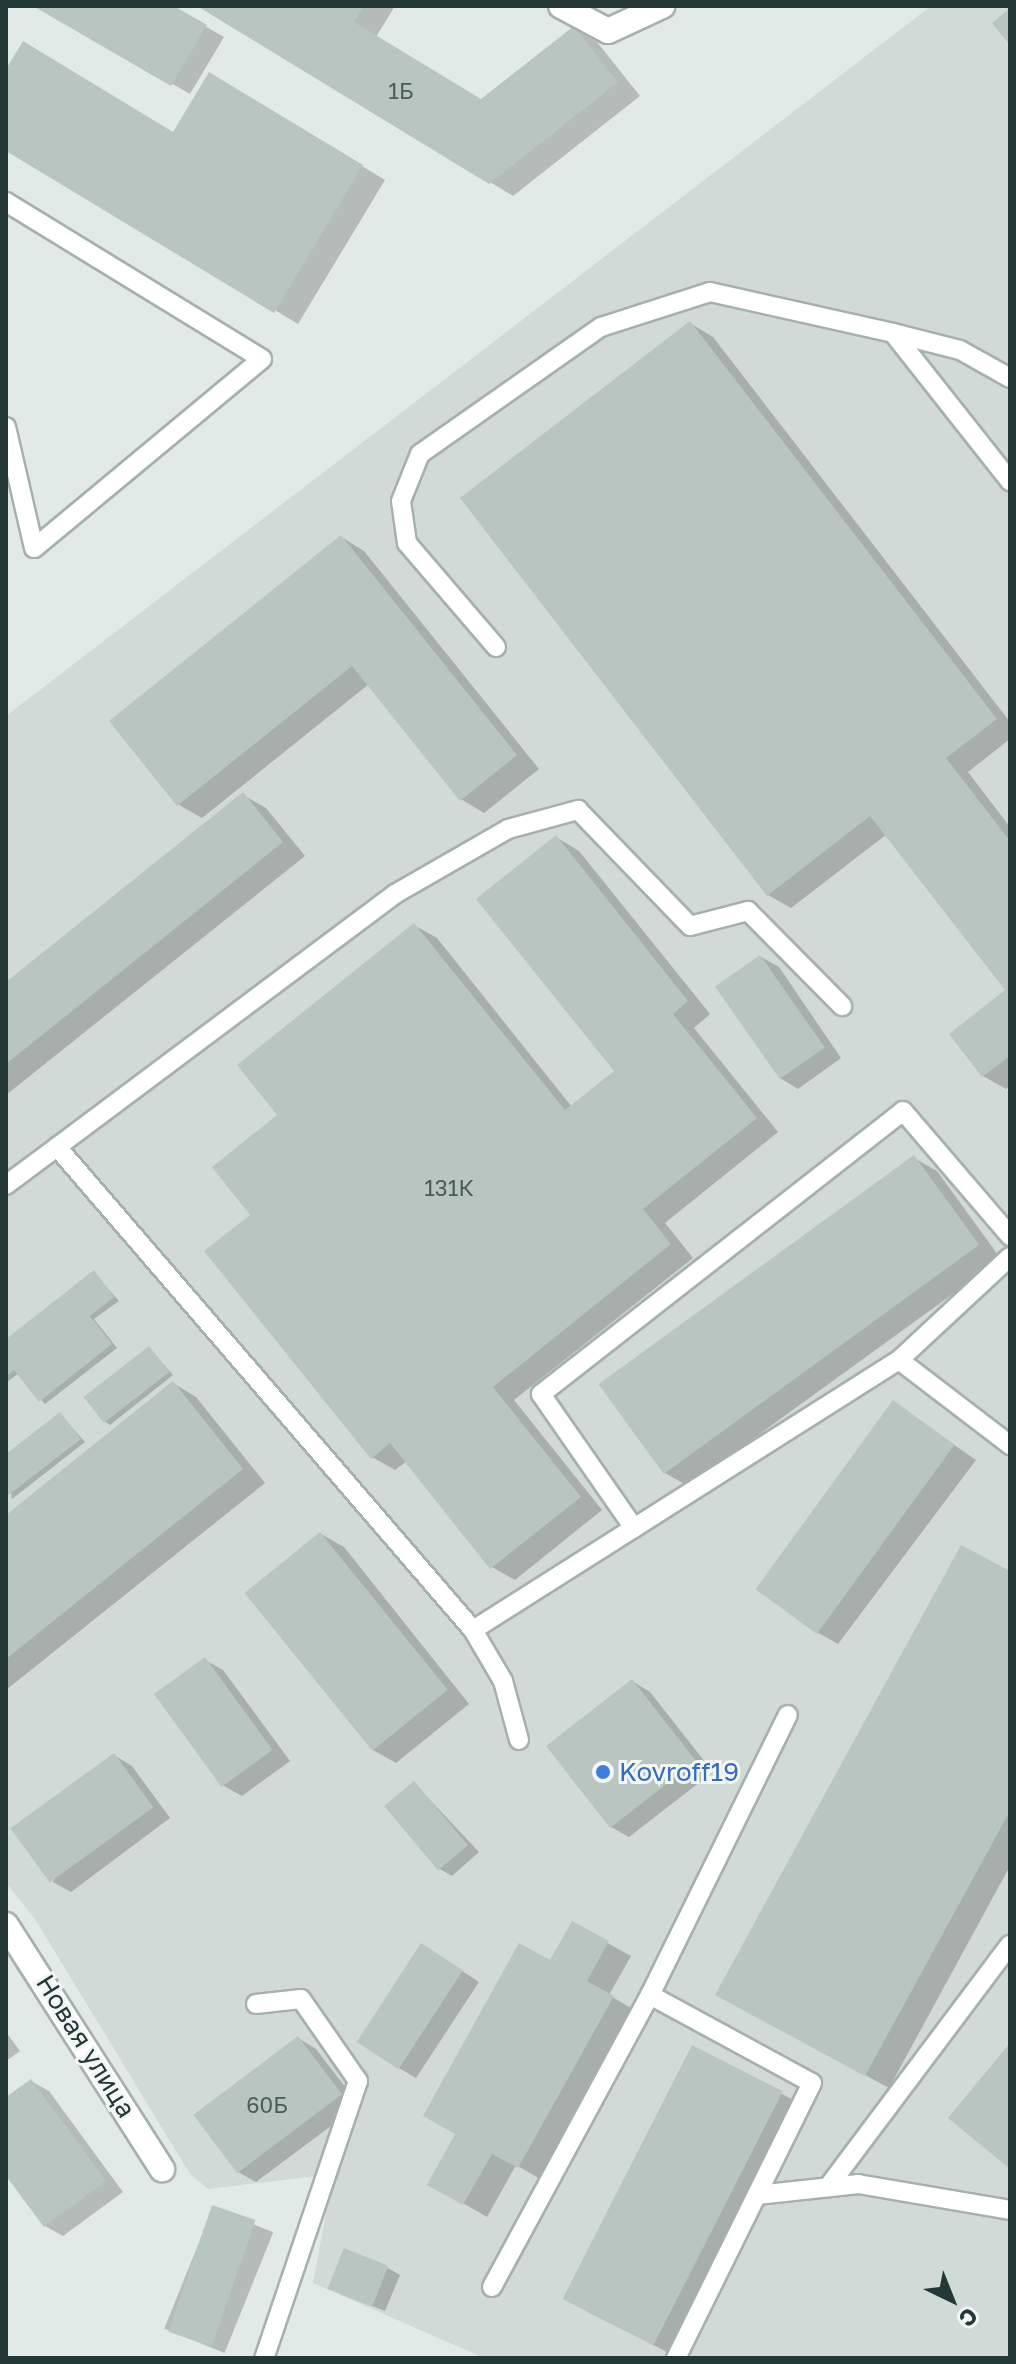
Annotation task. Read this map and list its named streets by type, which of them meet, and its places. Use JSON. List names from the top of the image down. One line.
{"streets":{"street":["Новая улица"]},"places":["Kovroff19"],"house_numbers":["1Б","131К","60Б"],"north":"bottom right"}
